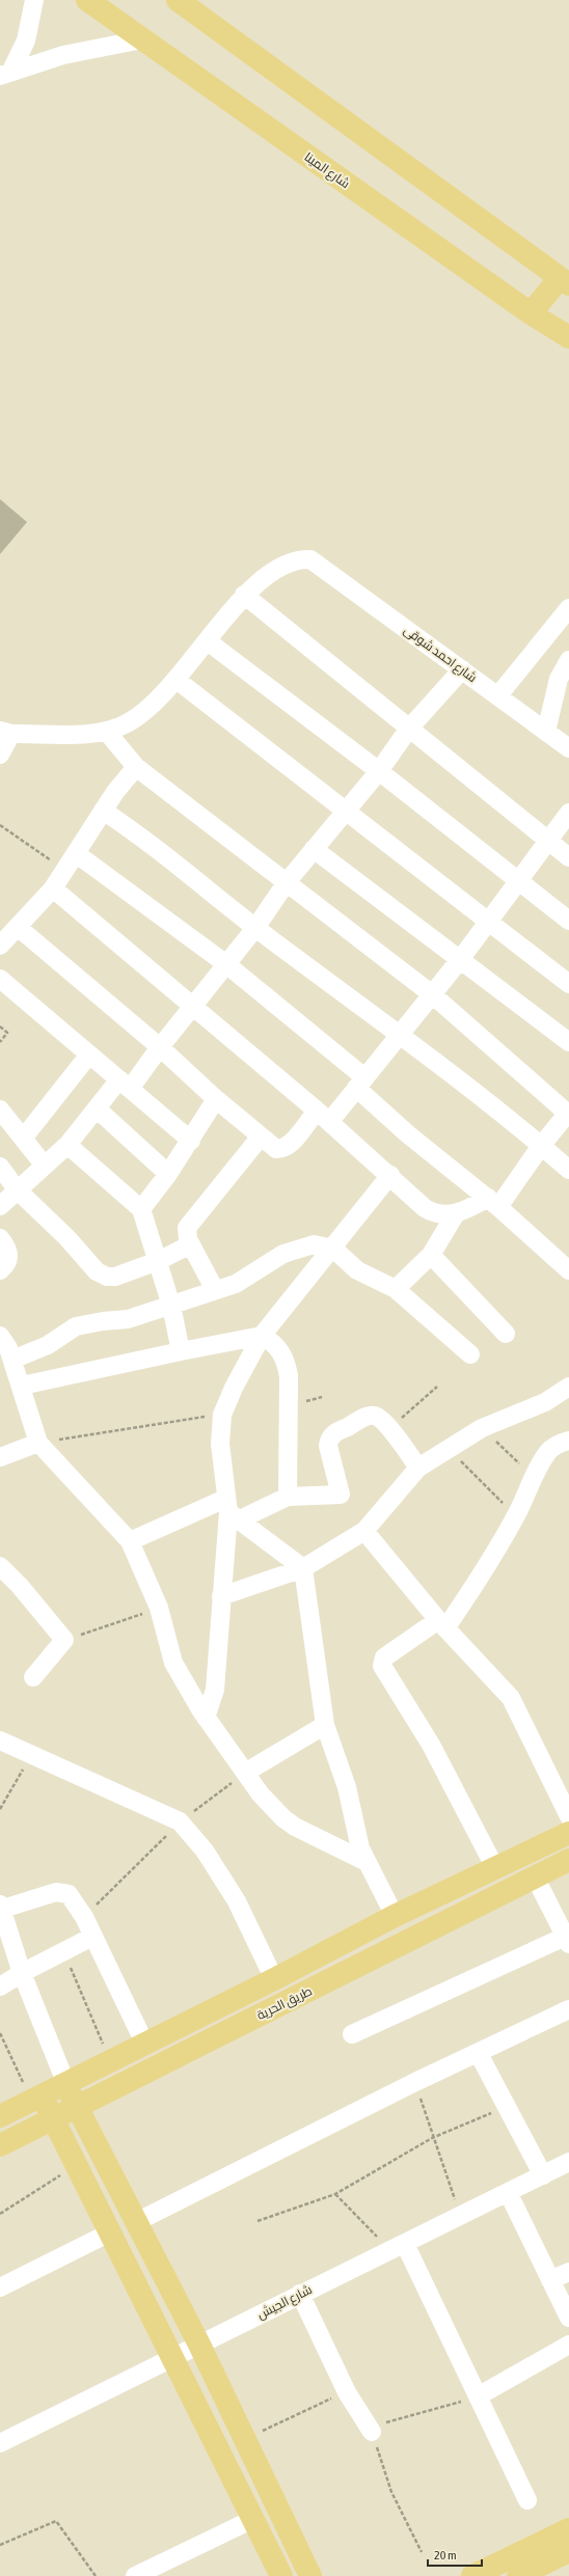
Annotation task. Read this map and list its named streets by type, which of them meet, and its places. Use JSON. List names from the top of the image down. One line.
{"streets":{"main road":["شارع المينا","طريق الحرية"],"street":["شارع احمد شوقى","شارع الجيش"]},"scale_bar":"20 m"}
